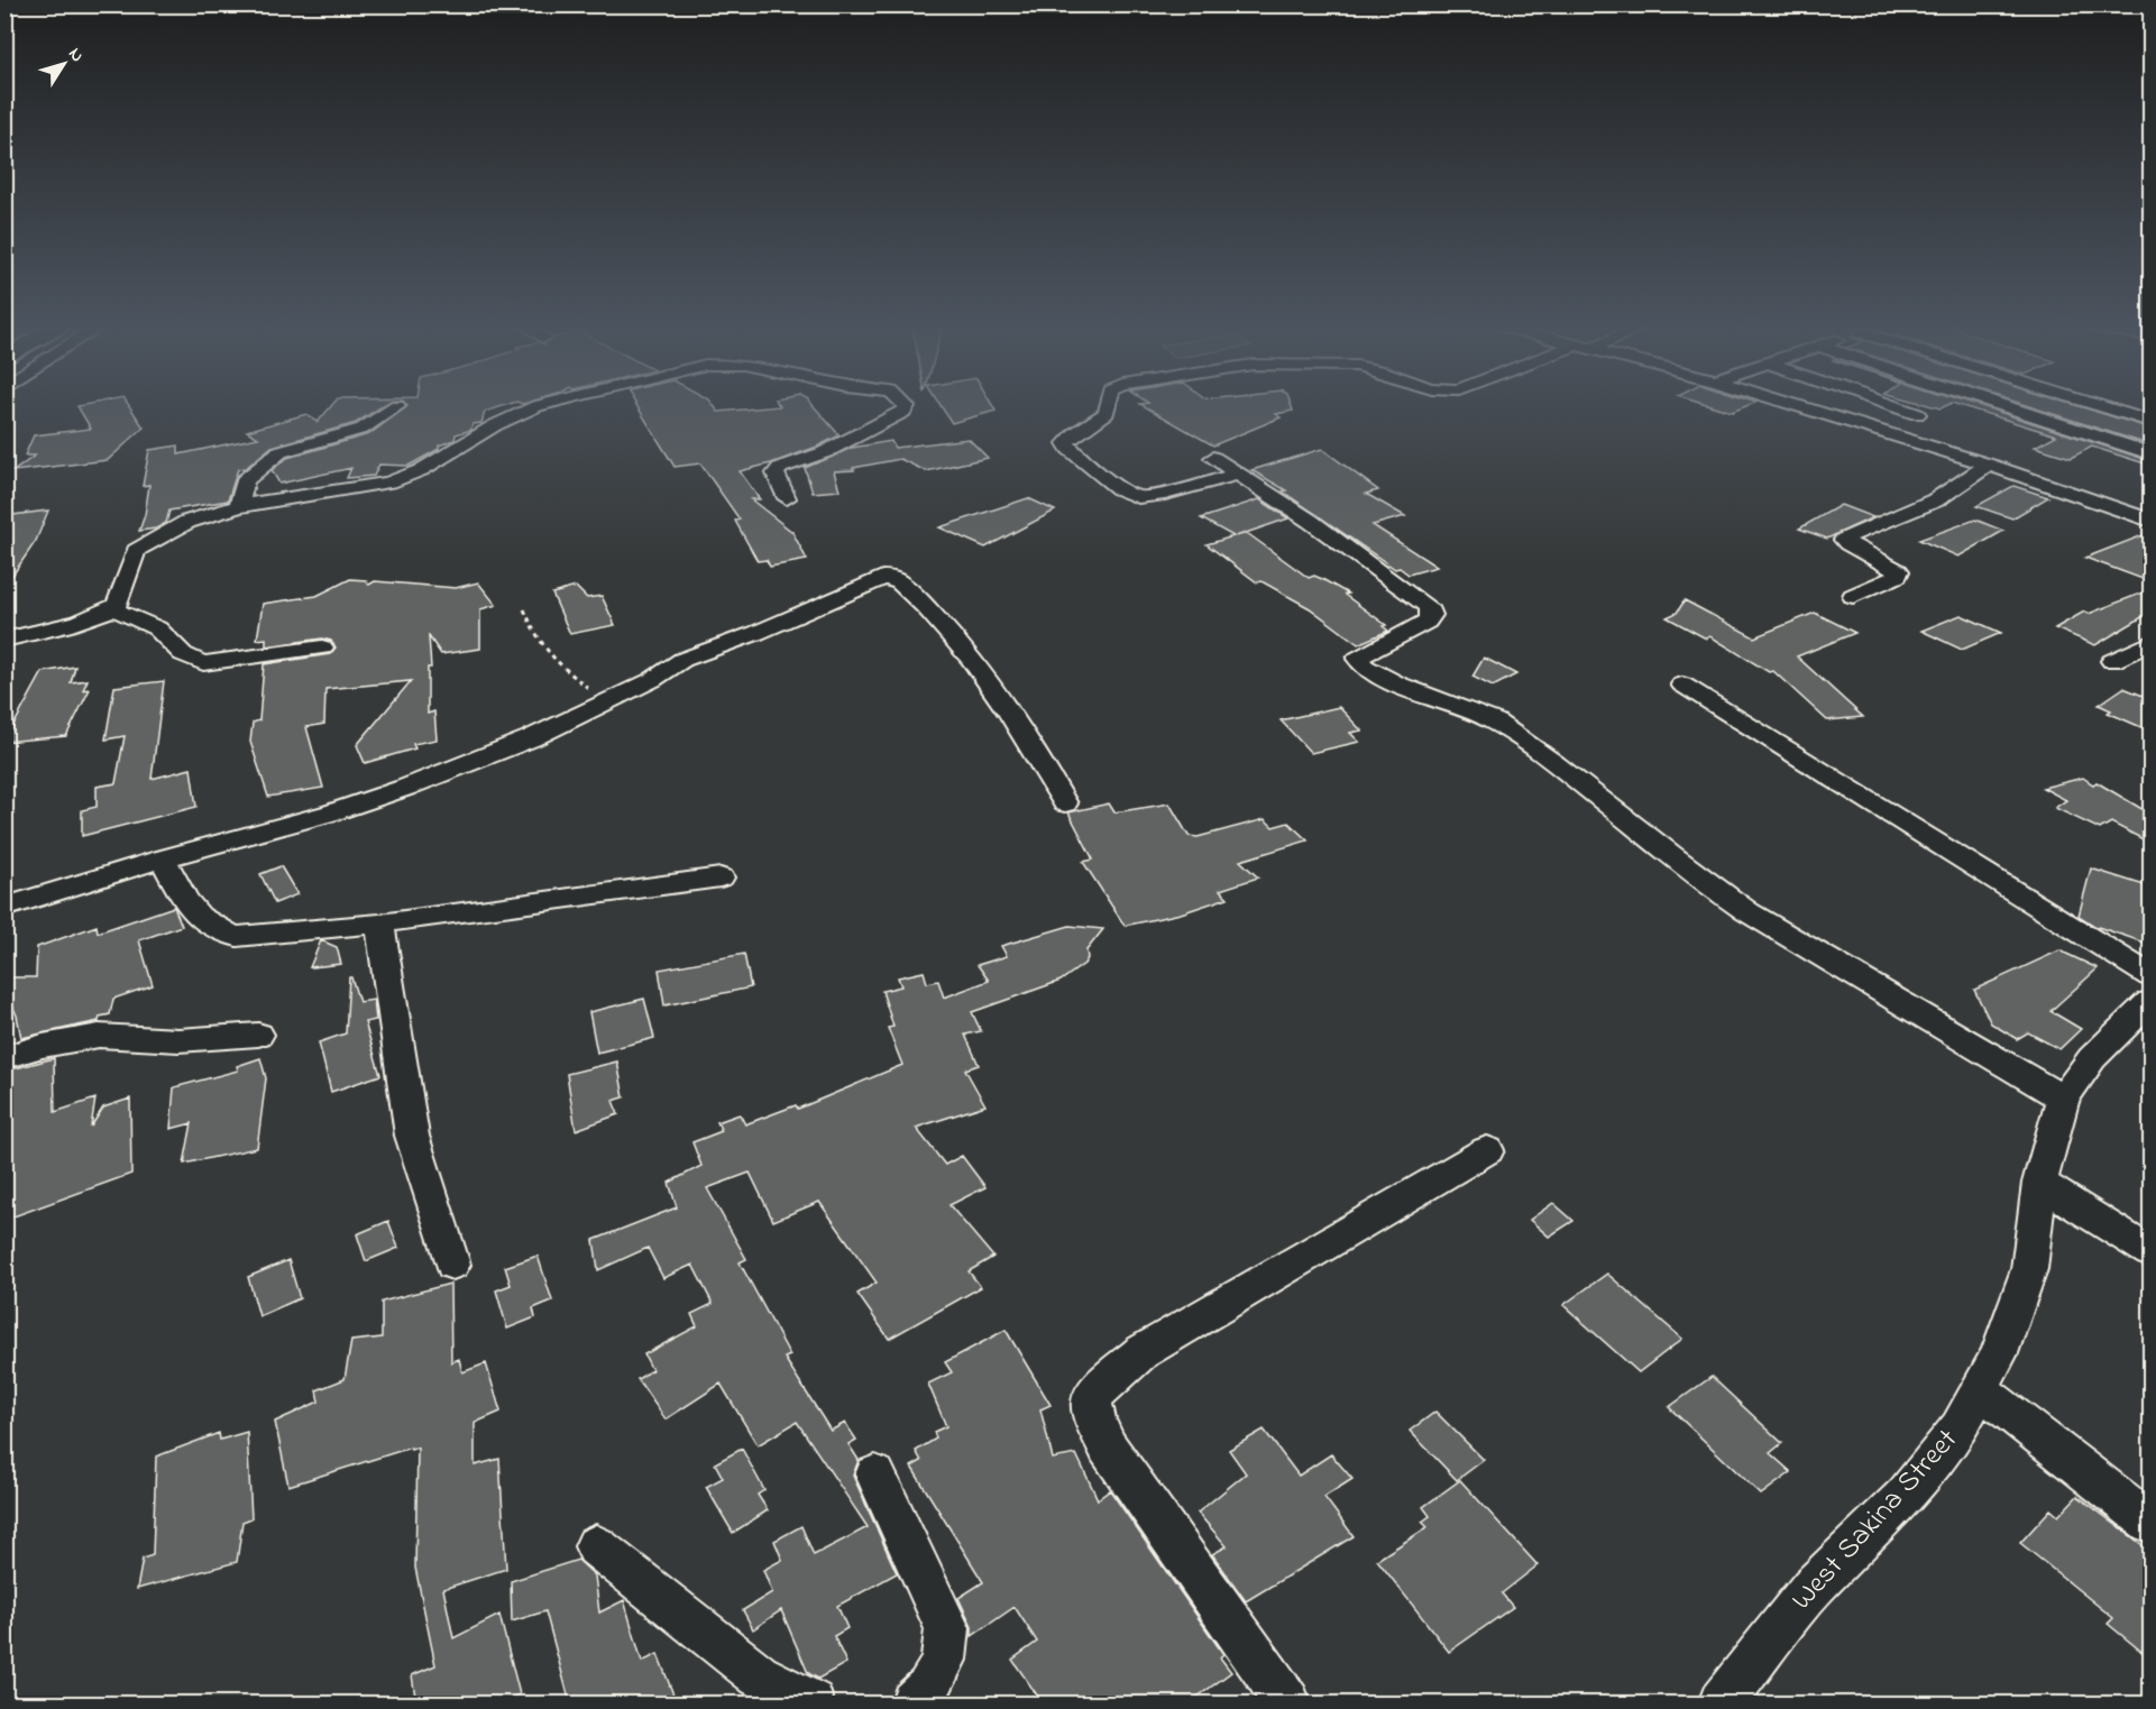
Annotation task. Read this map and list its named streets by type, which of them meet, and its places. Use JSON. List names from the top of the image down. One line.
{"streets":{"street":["West Sakina Street"]},"north":"top right"}
